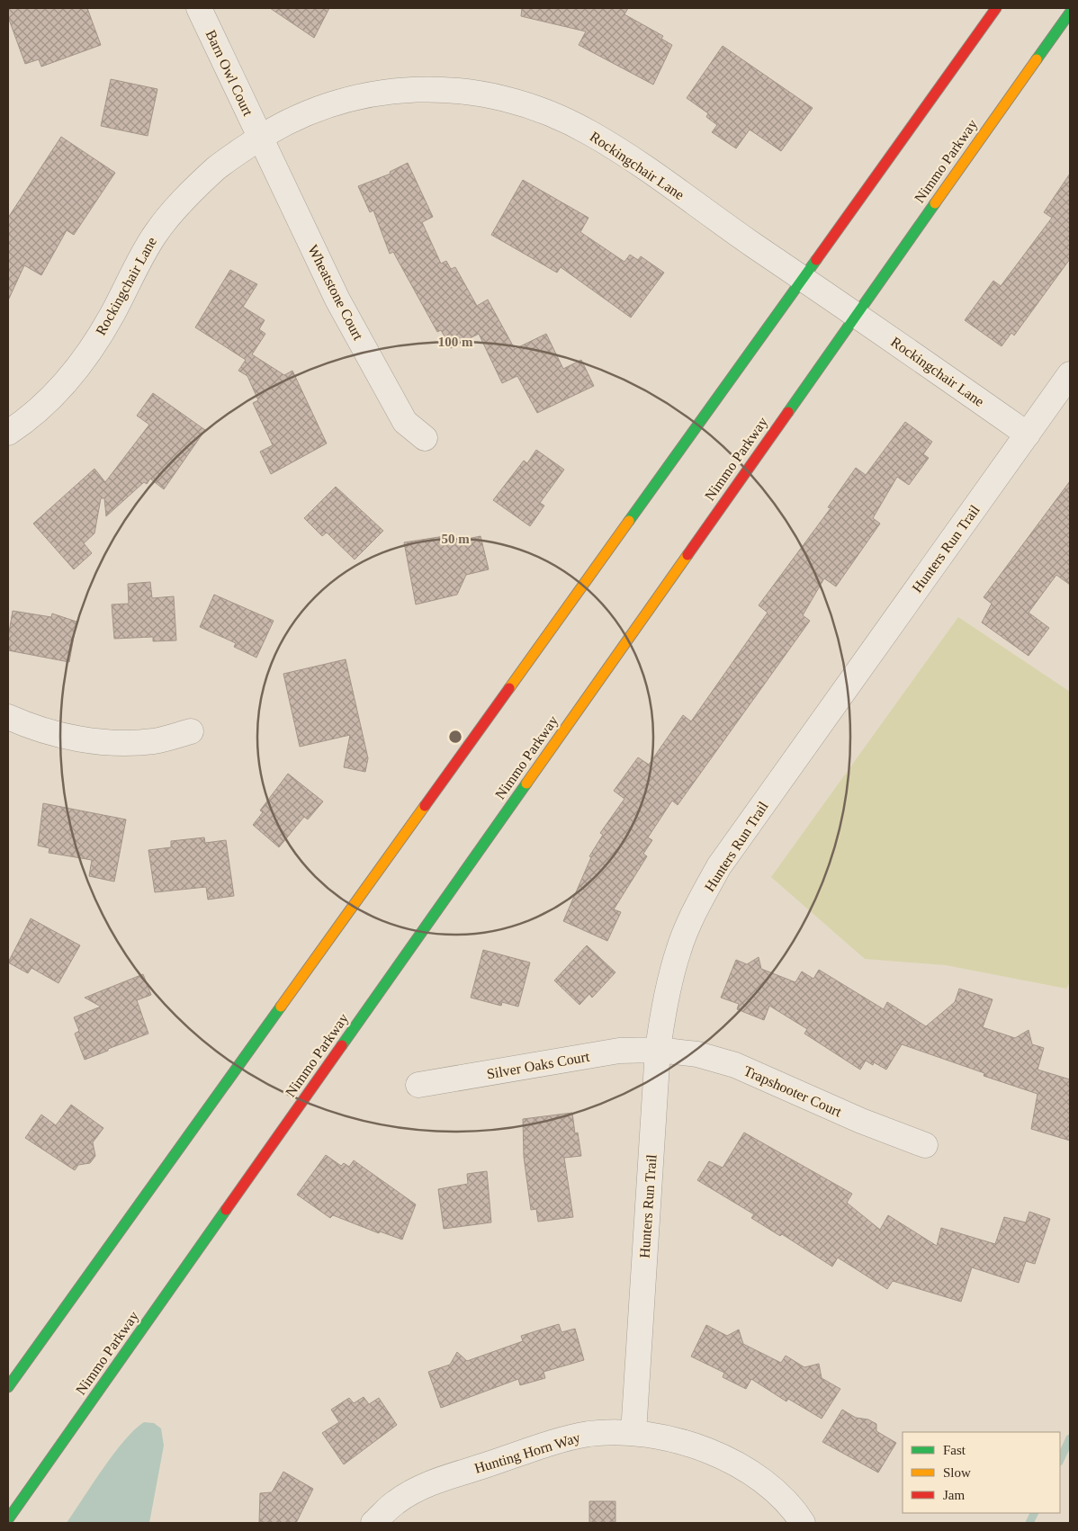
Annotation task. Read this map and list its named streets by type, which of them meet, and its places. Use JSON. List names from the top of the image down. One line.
{"streets":{"highway":["Nimmo Parkway"],"street":["Barn Owl Court","Rockingchair Lane","Wheatstone Court","Hunters Run Trail","Silver Oaks Court","Trapshooter Court","Hunting Horn Way"]},"crossings":[["Barn Owl Court","Rockingchair Lane"],["Barn Owl Court","Wheatstone Court"],["Nimmo Parkway","Rockingchair Lane"],["Rockingchair Lane","Wheatstone Court"],["Rockingchair Lane","Hunters Run Trail"],["Hunters Run Trail","Silver Oaks Court"],["Hunters Run Trail","Trapshooter Court"],["Hunters Run Trail","Hunting Horn Way"],["Silver Oaks Court","Trapshooter Court"]],"legend":["Fast","Slow","Jam"],"rings":["100 m","50 m"]}
